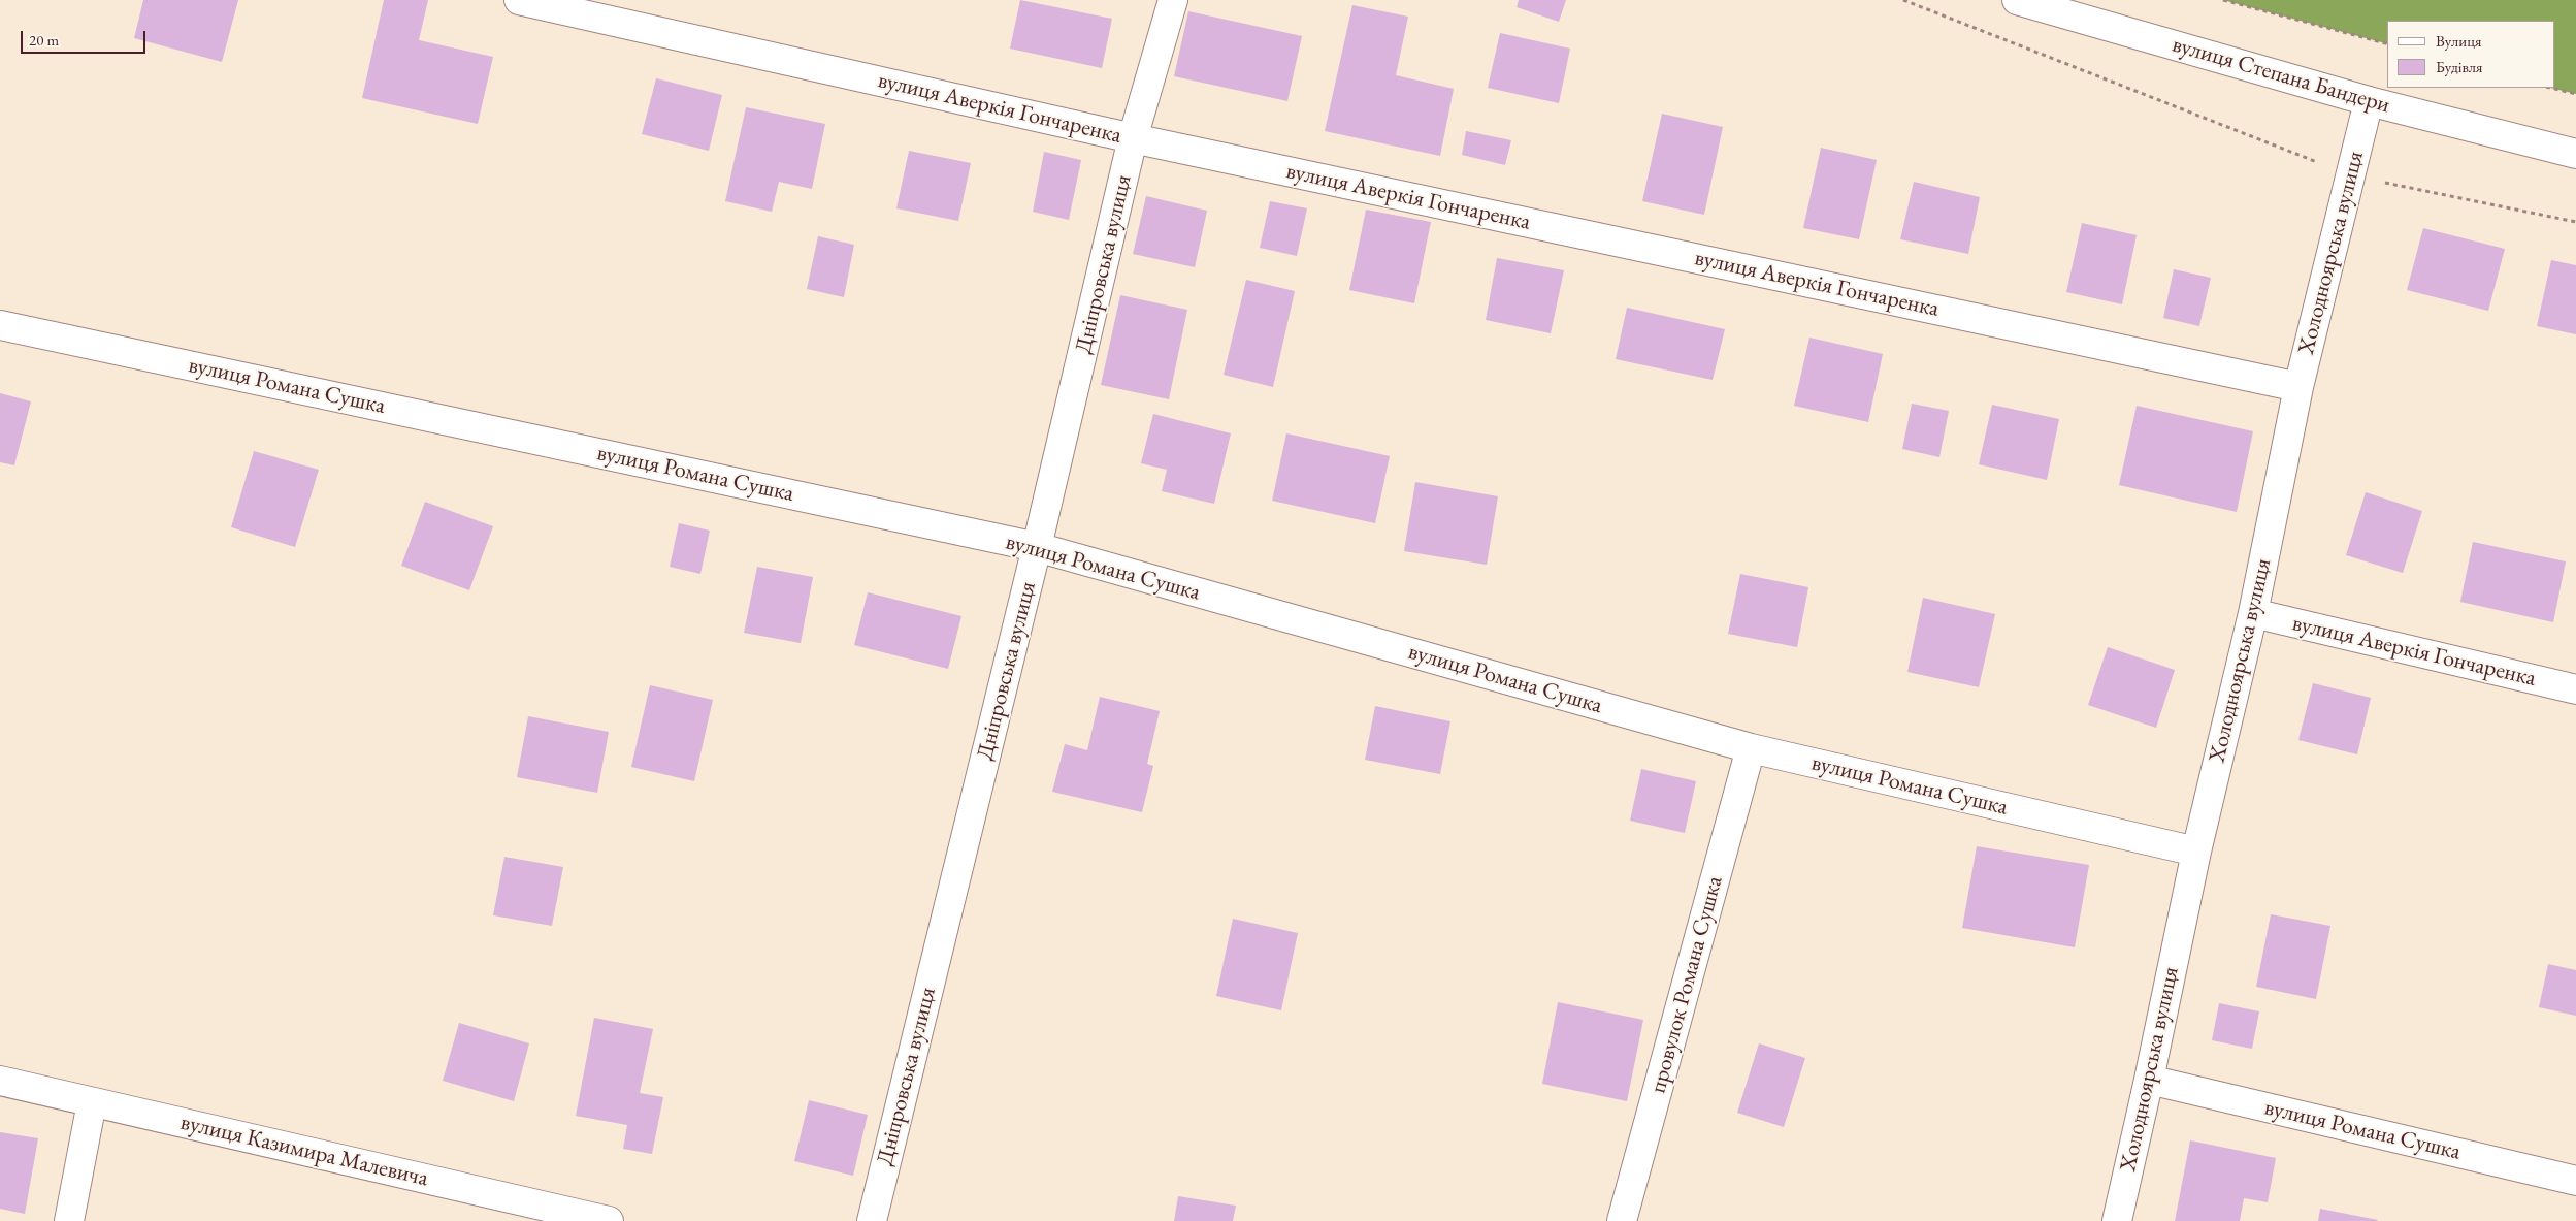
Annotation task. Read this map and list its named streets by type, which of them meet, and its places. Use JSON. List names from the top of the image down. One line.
{"streets":{"street":["вулиця Степана Бандери","вулиця Аверкія Гончаренка","Холодноярська вулиця","Дніпровська вулиця","вулиця Романа Сушка","провулок Романа Сушка","вулиця Казимира Малевича"]},"crossings":[["вулиця Степана Бандери","Холодноярська вулиця"],["вулиця Аверкія Гончаренка","Холодноярська вулиця"],["вулиця Аверкія Гончаренка","Дніпровська вулиця"],["Холодноярська вулиця","вулиця Романа Сушка"],["Дніпровська вулиця","вулиця Романа Сушка"],["вулиця Романа Сушка","провулок Романа Сушка"]],"legend":["Вулиця","Будівля"],"scale_bar":"20 m"}
